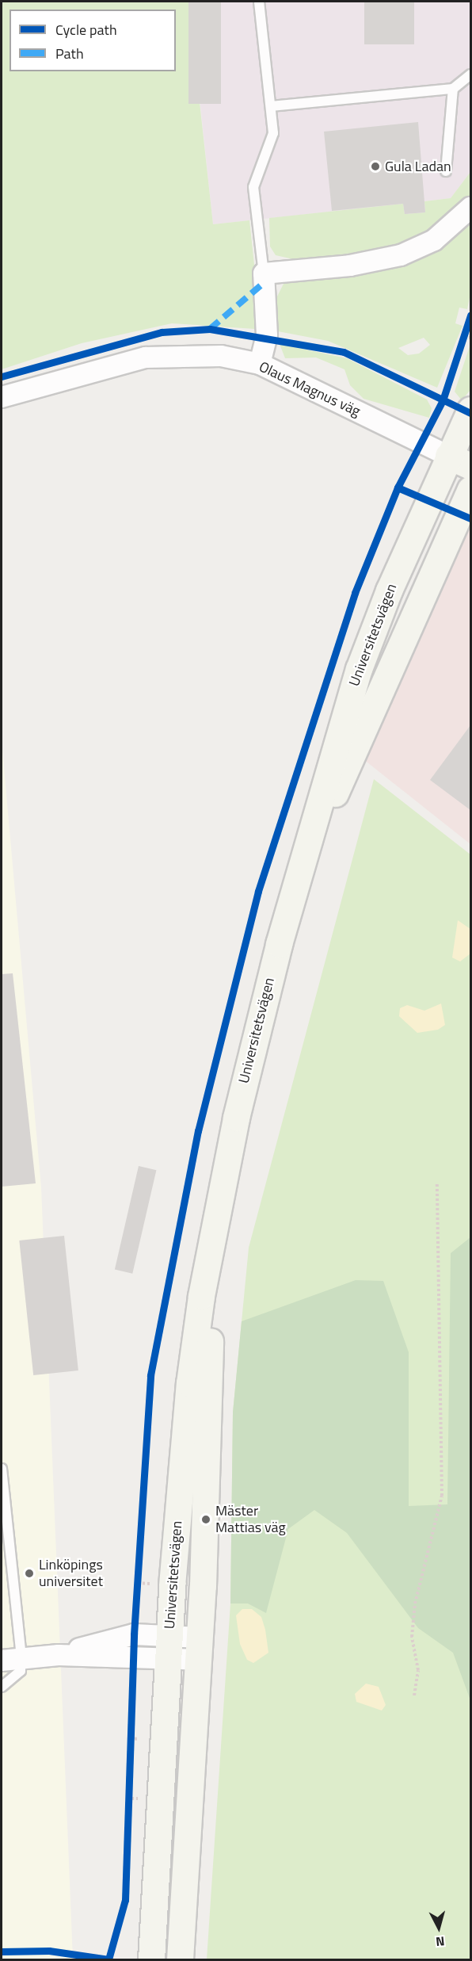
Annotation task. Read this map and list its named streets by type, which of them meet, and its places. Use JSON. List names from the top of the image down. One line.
{"streets":{"main road":["Universitetsvägen"],"street":["Olaus Magnus väg"]},"crossings":[["Olaus Magnus väg","Universitetsvägen"]],"places":["Gula Ladan","Mäster Mattias väg","Linköpings universitet"],"legend":["Cycle path","Path"],"north":"bottom"}
